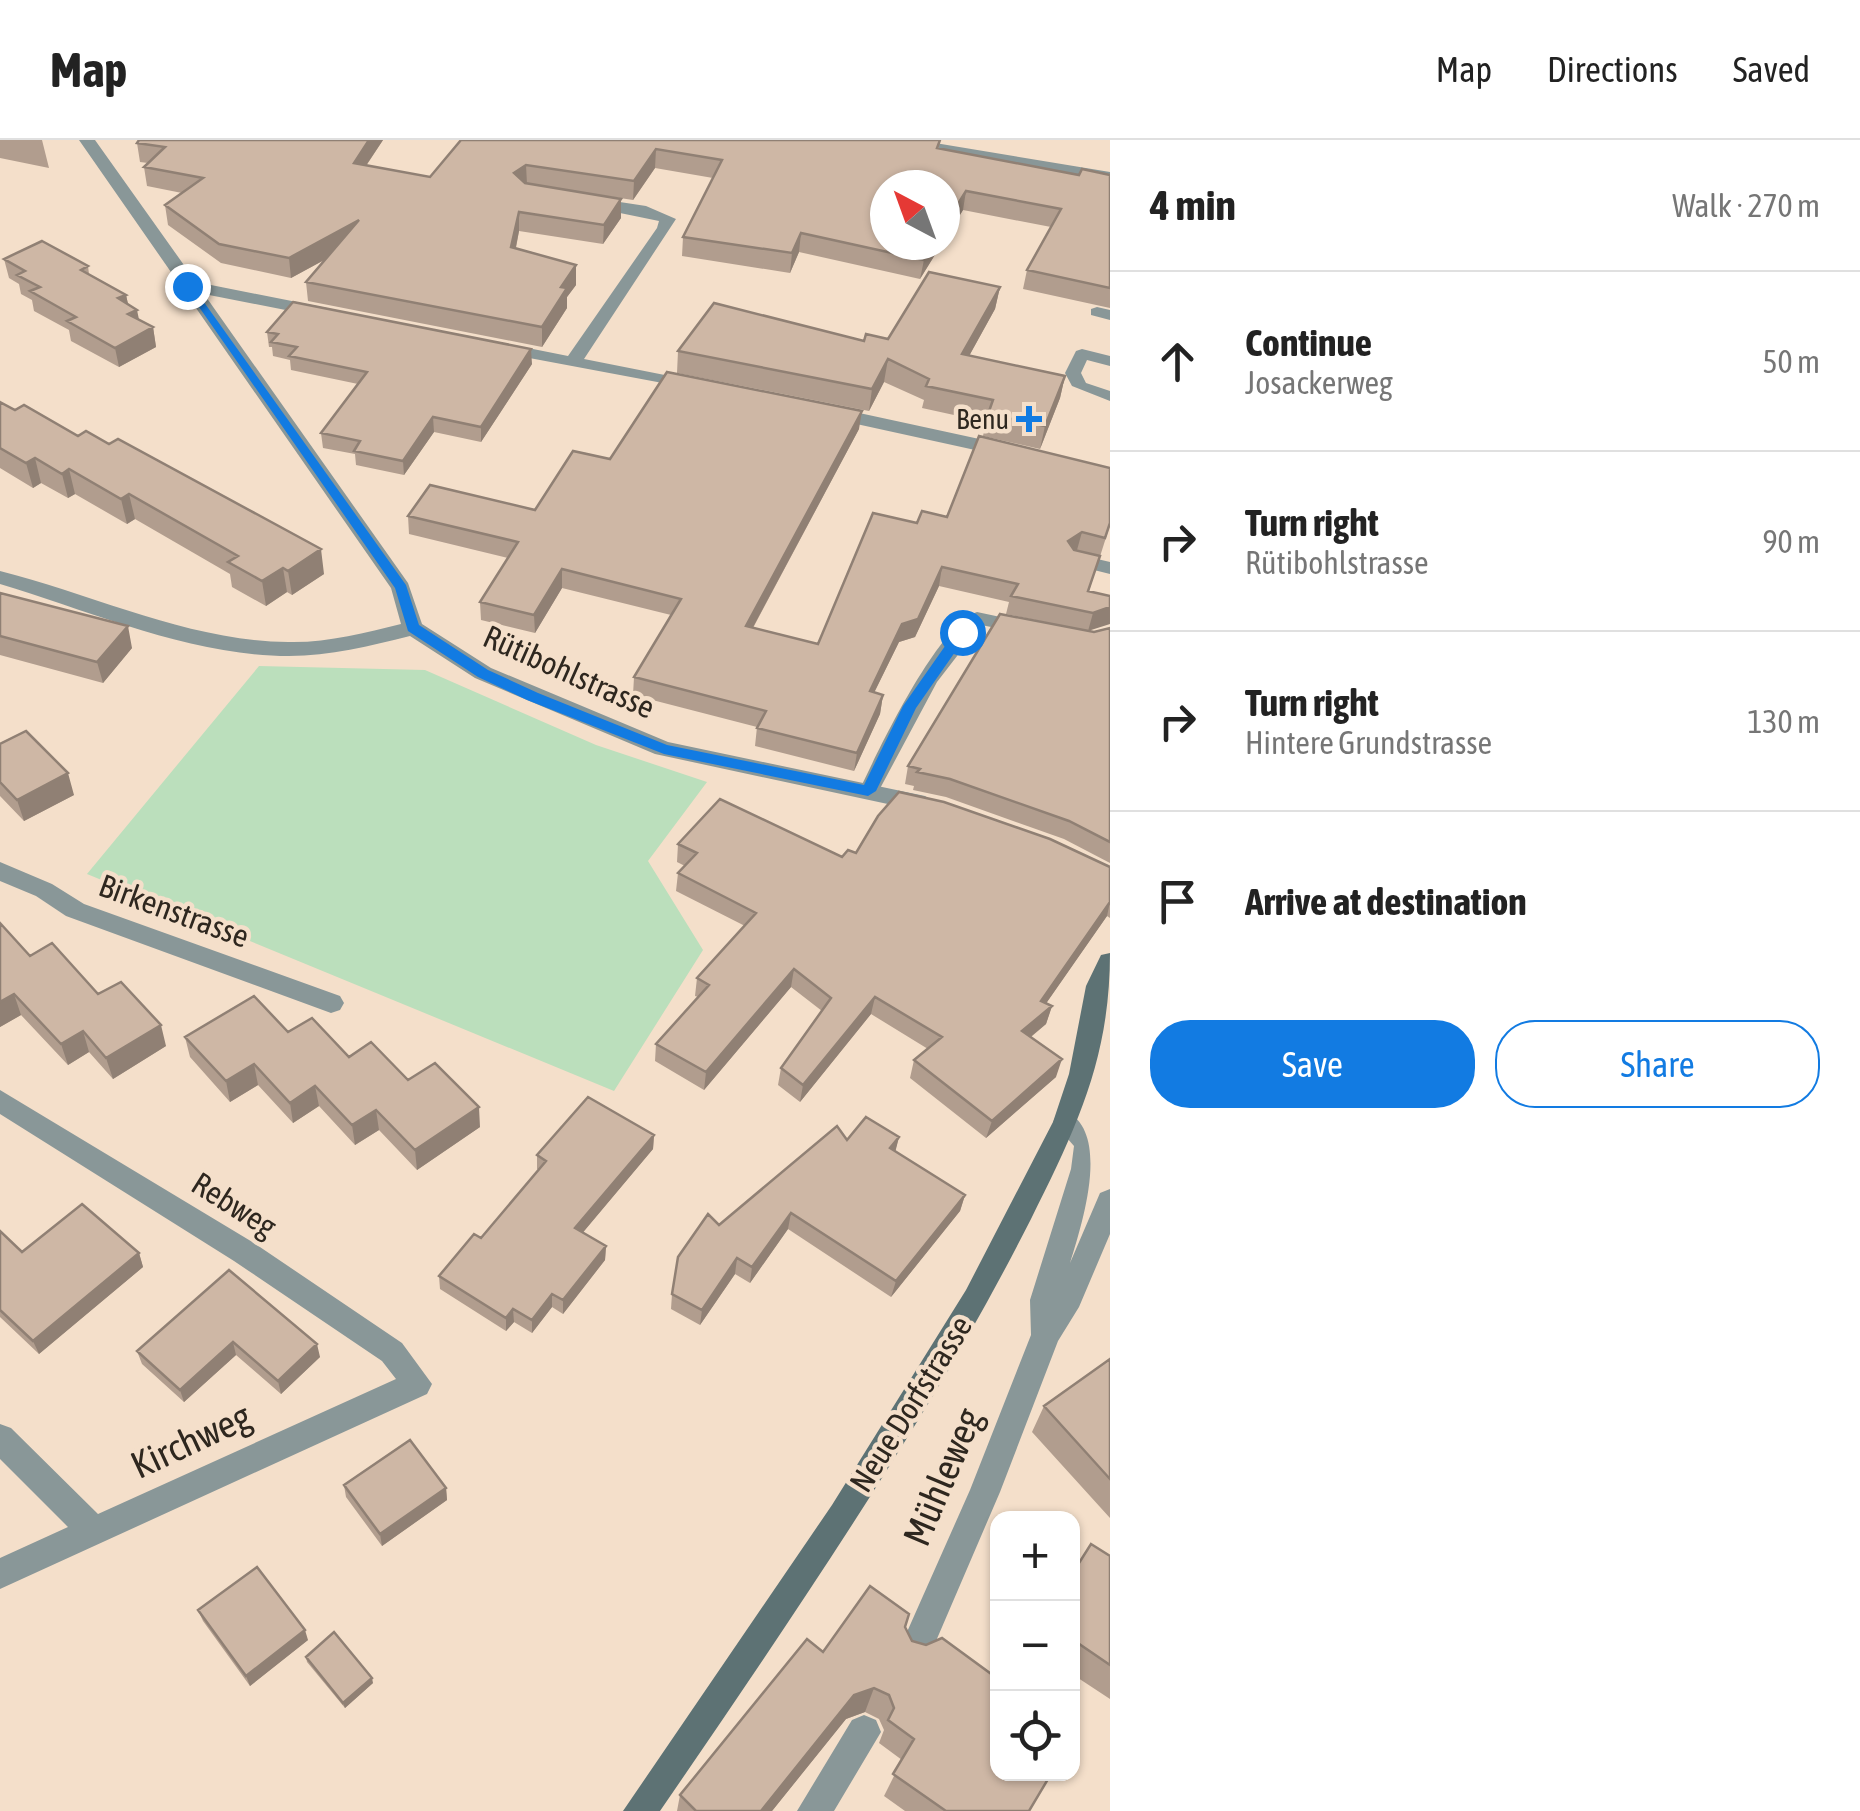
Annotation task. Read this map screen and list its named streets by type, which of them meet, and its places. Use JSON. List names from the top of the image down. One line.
{"streets":{"main road":["Neue Dorfstrasse"],"street":["Rütibohlstrasse","Birkenstrasse","Rebweg","Kirchweg","Mühleweg"]},"crossings":[["Rebweg","Kirchweg"],["Neue Dorfstrasse","Mühleweg"]],"places":{"health":["Benu"]},"north":"top left","page":{"header":"Map","nav":["Map","Directions","Saved"],"heading":["4 min","Walk · 270 m"],"list":[["Continue","Josackerweg","50 m"],["Turn right","Rütibohlstrasse","90 m"],["Turn right","Hintere Grundstrasse","130 m"],"Arrive at destination"],"buttons":["Save","Share"],"map_buttons":["+","−"]}}
